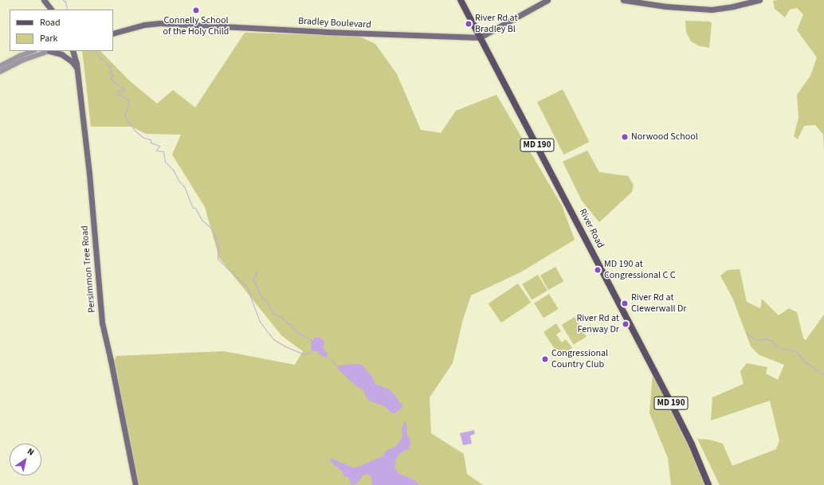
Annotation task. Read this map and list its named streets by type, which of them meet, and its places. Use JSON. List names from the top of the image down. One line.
{"streets":{"main road":["Bradley Boulevard","MD 190","River Road","Persimmon Tree Road"]},"crossings":[["Bradley Boulevard","River Road"]],"places":["Connelly School of the Holy Child","River Rd at Bradley Bl","Norwood School","MD 190 at Congressional C C","River Rd at Clewerwall Dr","River Rd at Fenway Dr","Congressional Country Club"],"legend":["Road","Park"],"north":"top right"}
